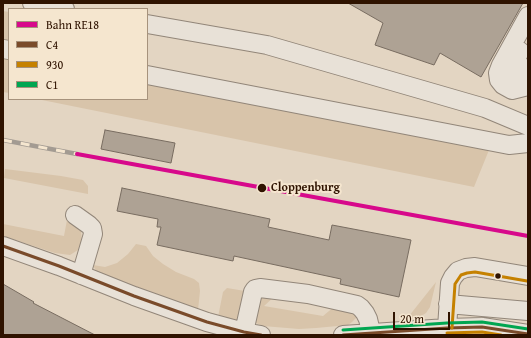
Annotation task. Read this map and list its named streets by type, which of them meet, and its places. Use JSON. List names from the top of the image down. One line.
{"places":["Cloppenburg"],"lines":["rail line RE18","transit line C4","transit line 930","transit line C1"],"legend":["Bahn RE18","C4","930","C1"],"scale_bar":"20 m"}
